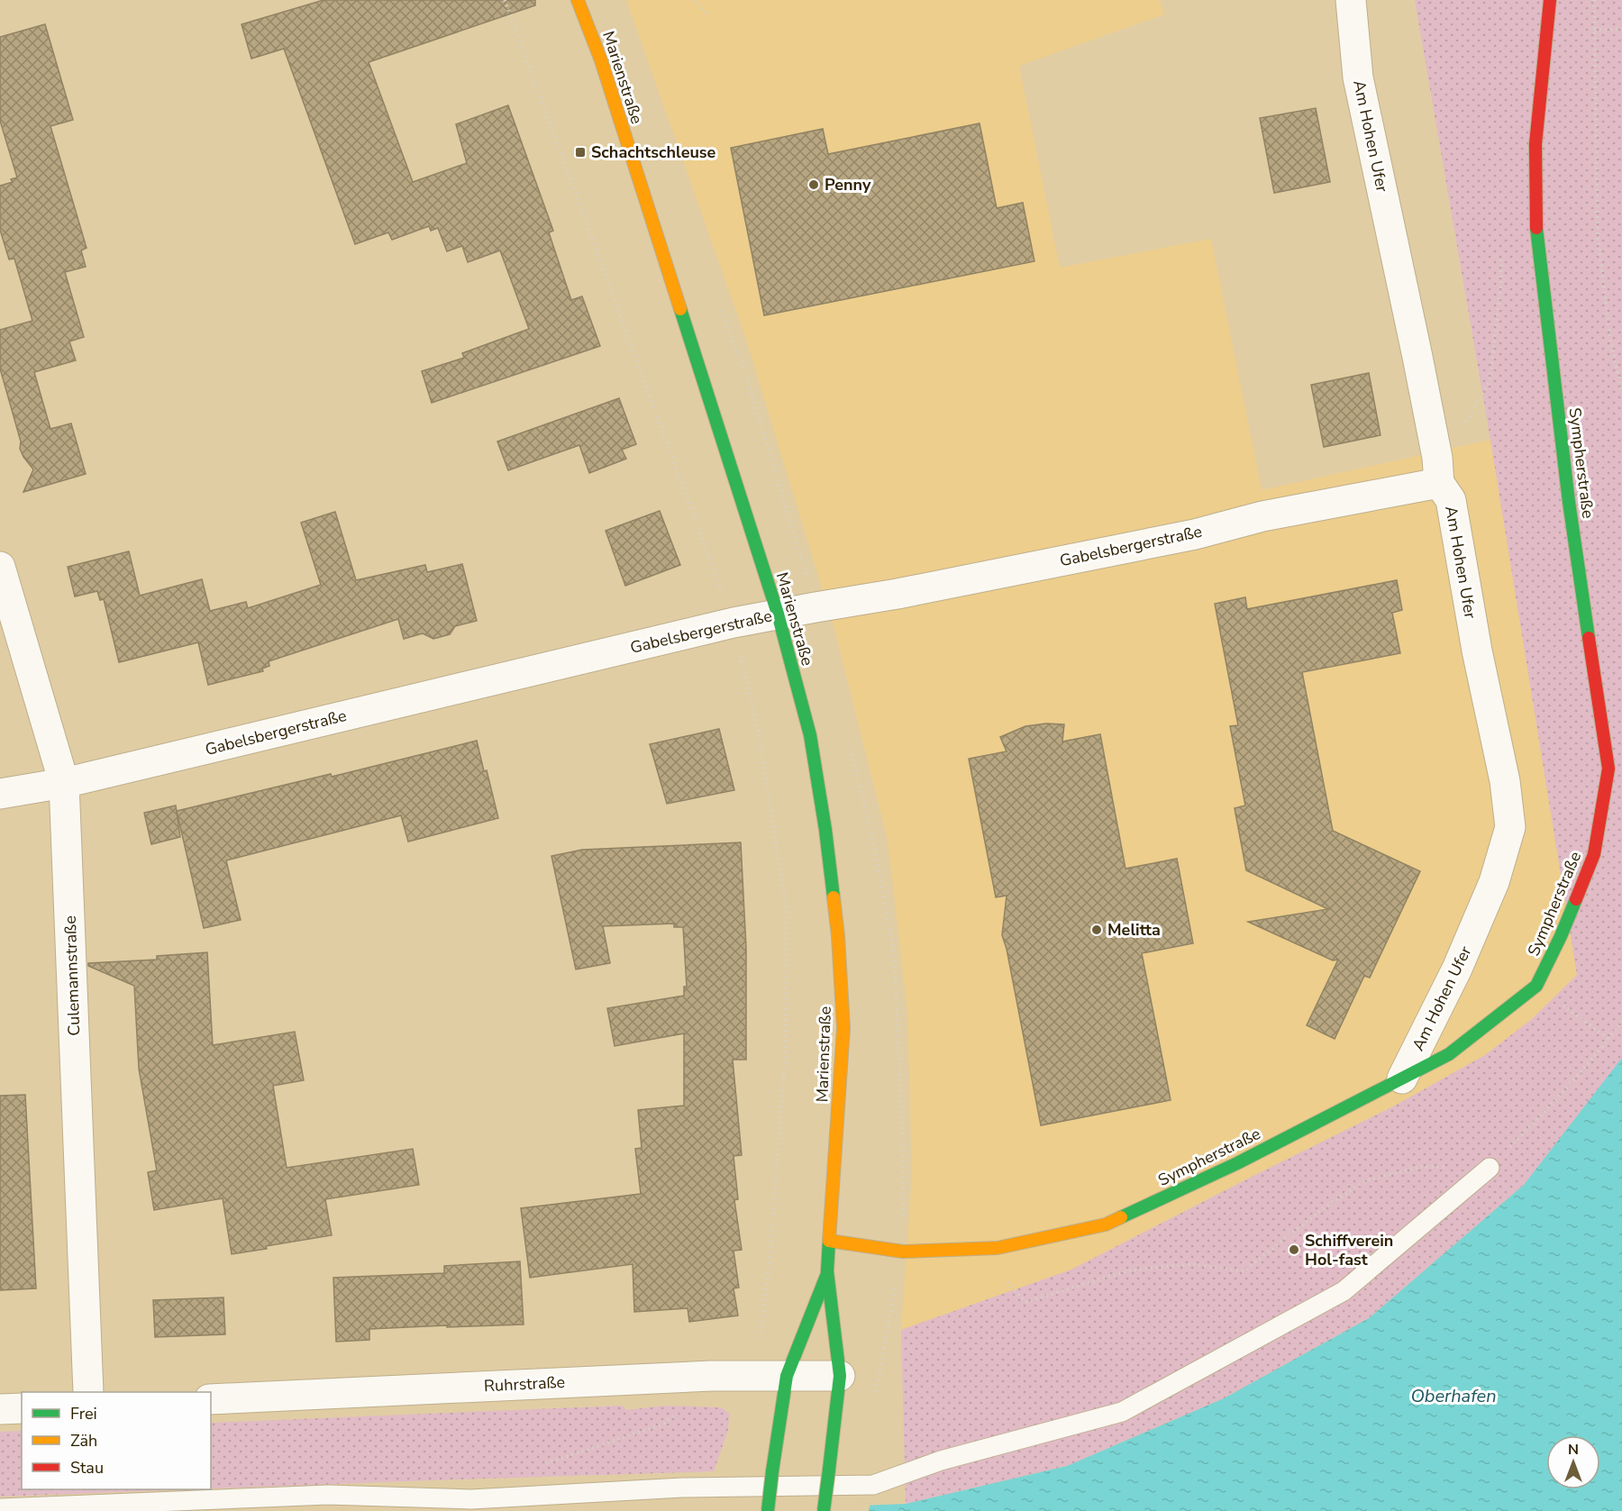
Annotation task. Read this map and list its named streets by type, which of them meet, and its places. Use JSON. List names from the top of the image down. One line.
{"streets":{"main road":["Marienstraße","Sympherstraße"],"street":["Am Hohen Ufer","Gabelsbergerstraße","Culemannstraße","Ruhrstraße"]},"crossings":[["Marienstraße","Sympherstraße"],["Marienstraße","Gabelsbergerstraße"],["Marienstraße","Ruhrstraße"],["Am Hohen Ufer","Sympherstraße"],["Am Hohen Ufer","Gabelsbergerstraße"],["Gabelsbergerstraße","Culemannstraße"]],"water":["Oberhafen"],"places":{"transit":["Schachtschleuse"],"other":["Penny","Melitta","Schiffverein Hol-fast"]},"legend":["Frei","Zäh","Stau"],"north":"top"}
